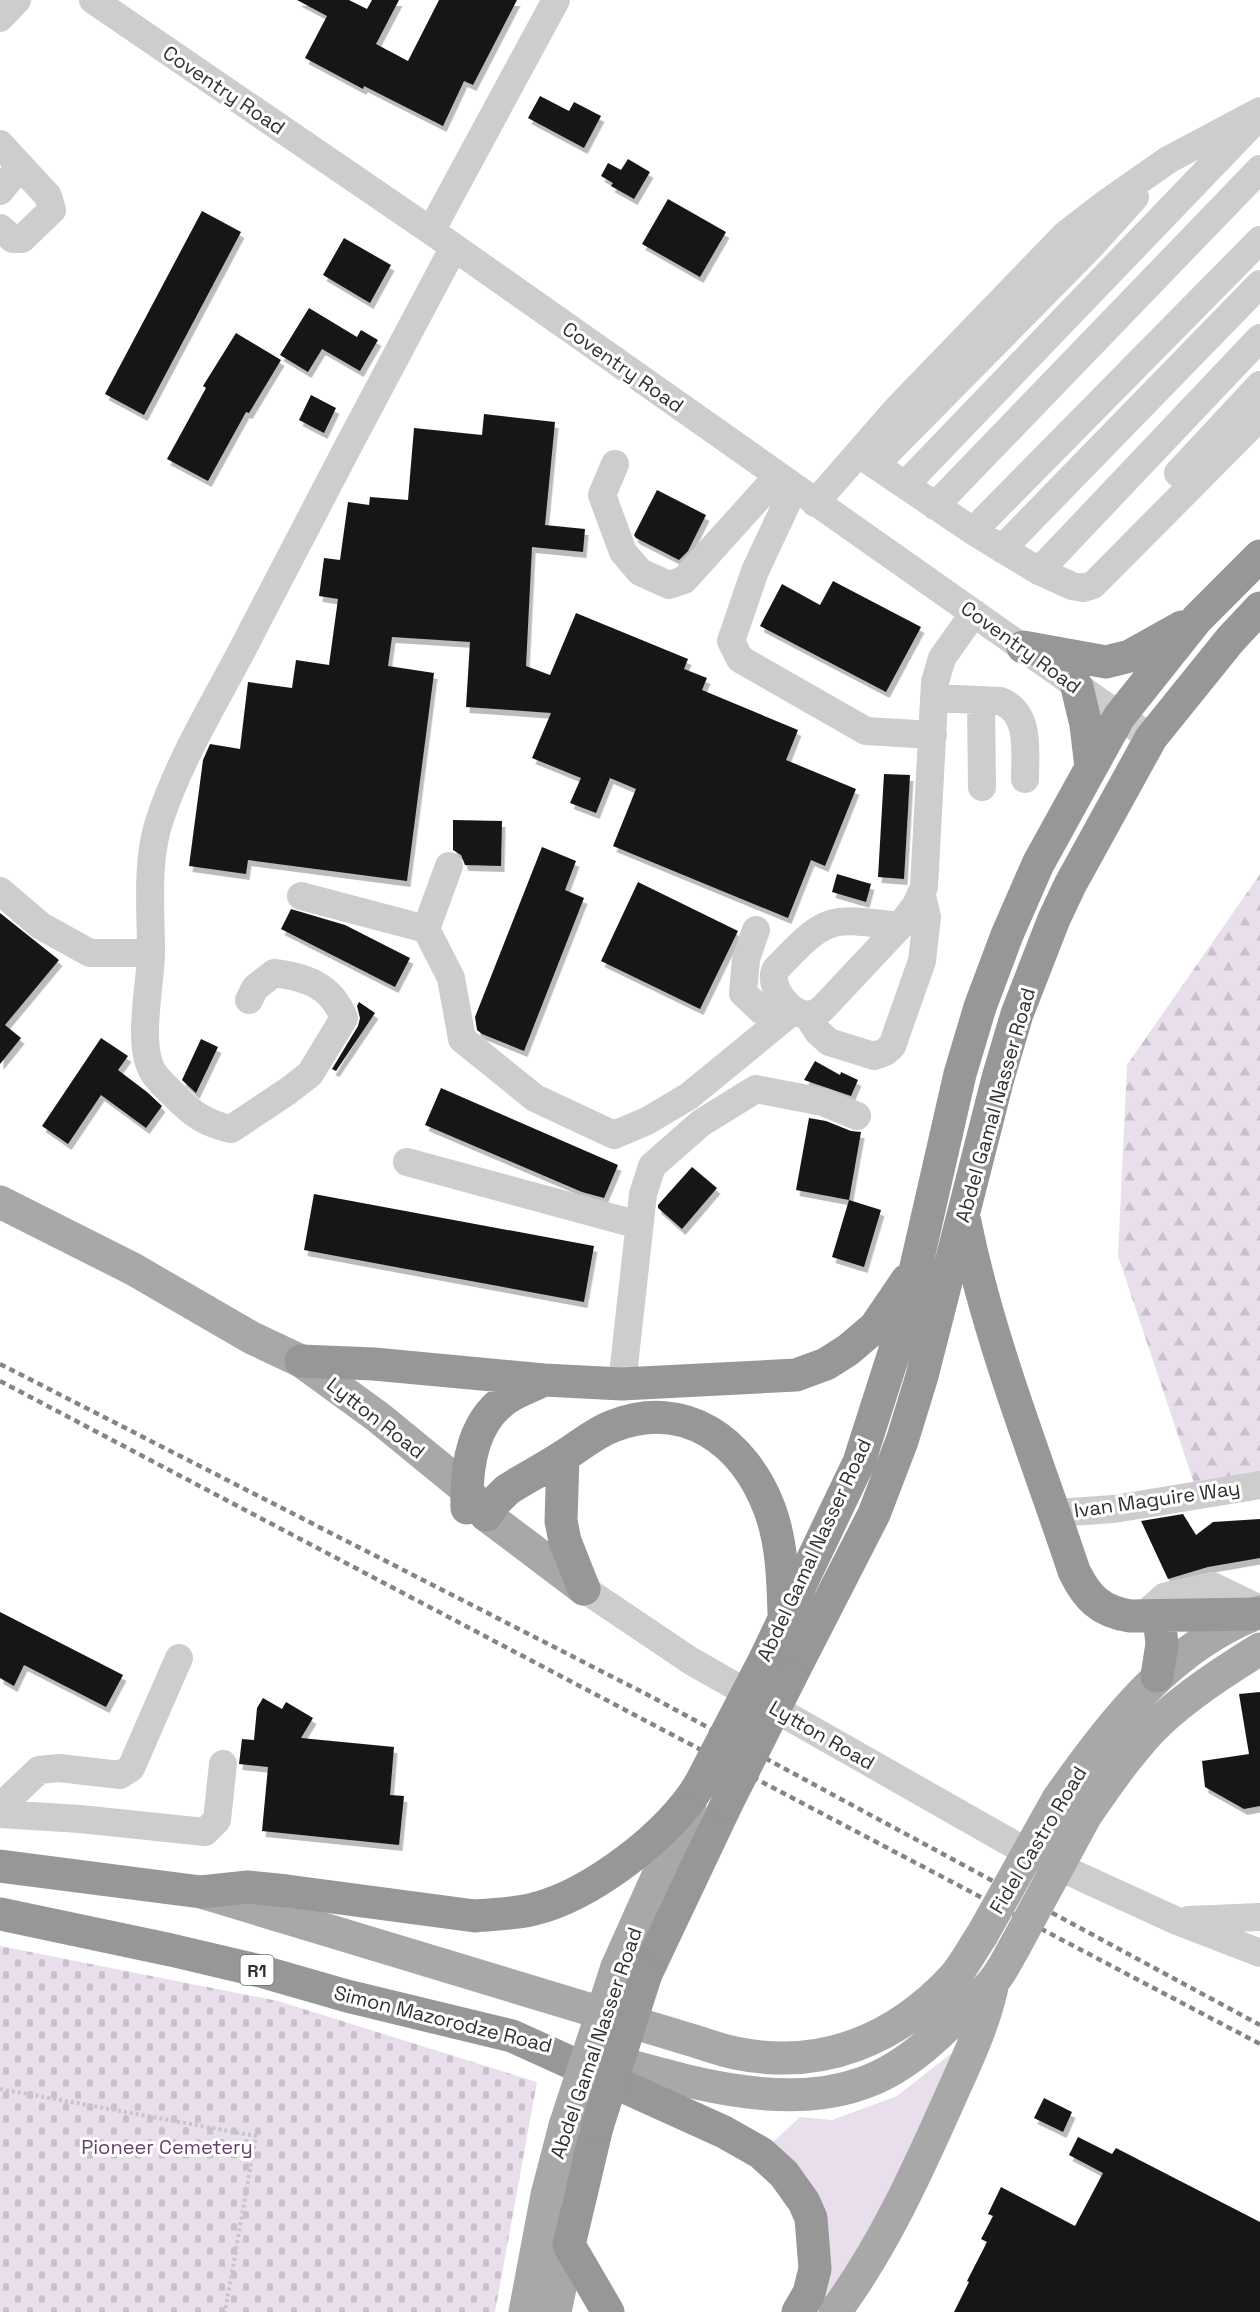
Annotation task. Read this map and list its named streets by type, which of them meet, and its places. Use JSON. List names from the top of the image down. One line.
{"streets":{"highway":["Abdel Gamal Nasser Road","R1","Simon Mazorodze Road"],"main road":["Lytton Road","Fidel Castro Road"],"street":["Coventry Road","Ivan Maguire Way"]},"crossings":[["Coventry Road","Abdel Gamal Nasser Road"],["Fidel Castro Road","Simon Mazorodze Road"]],"parks":["Pioneer Cemetery"]}
